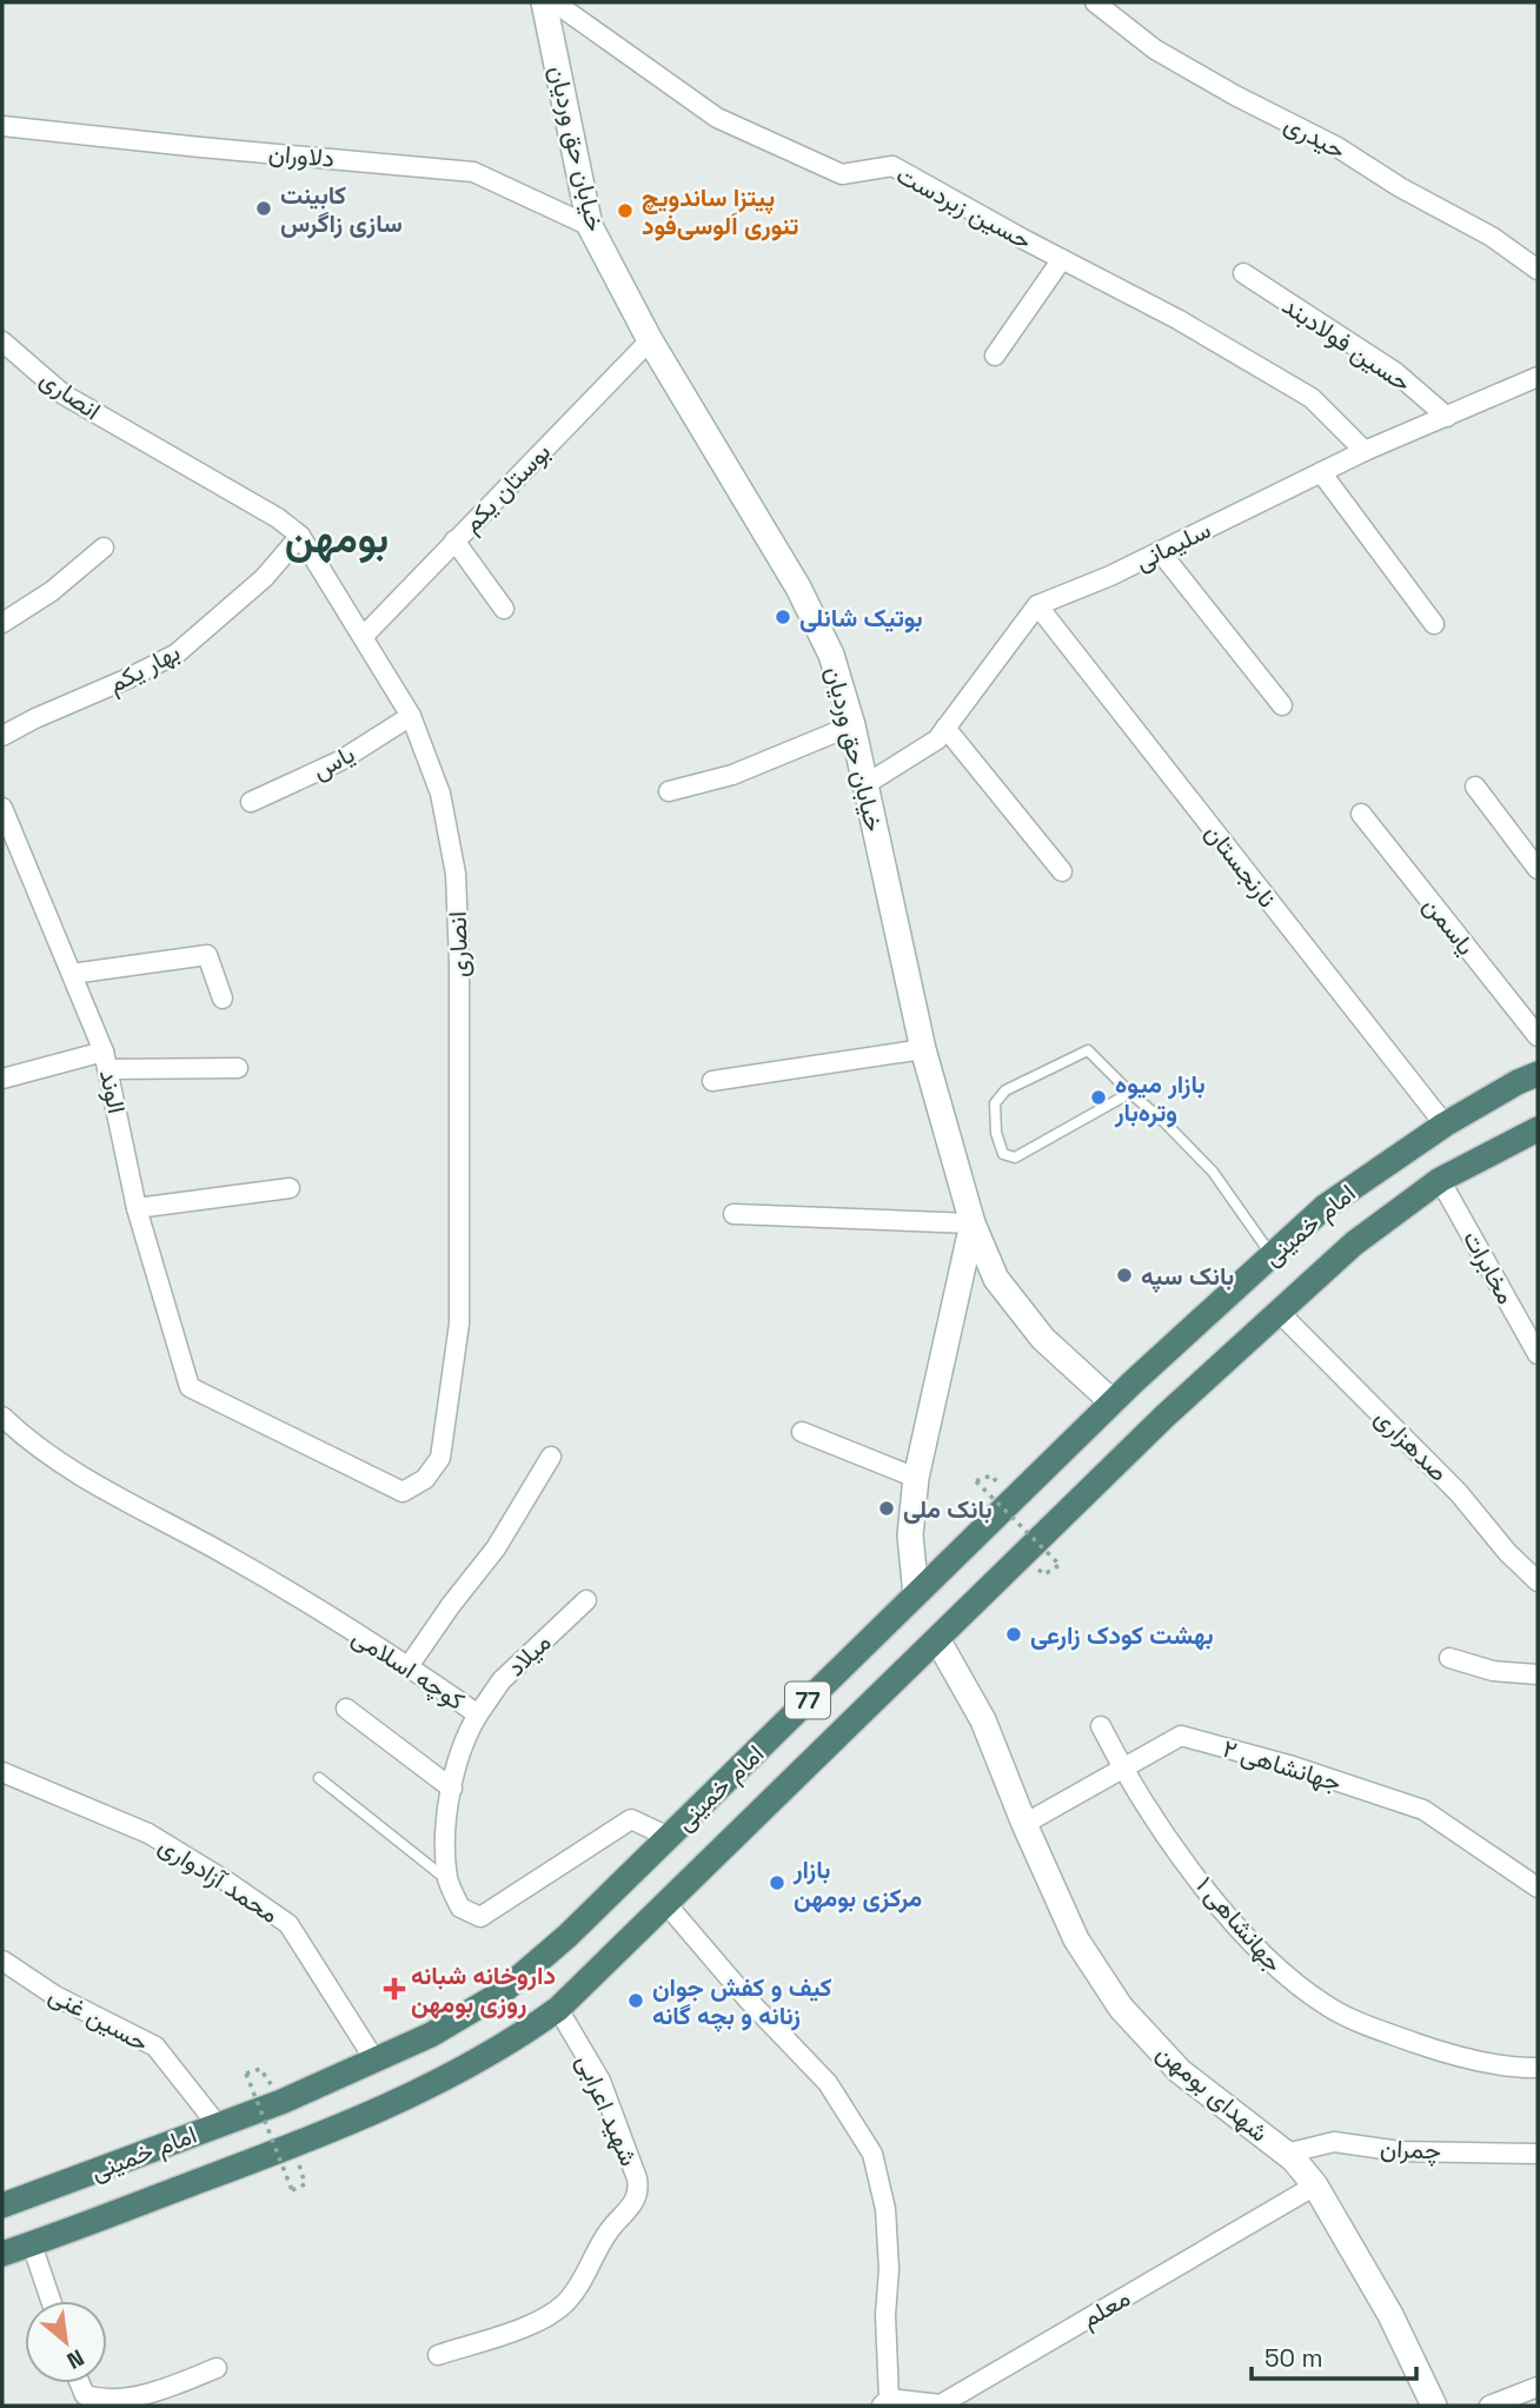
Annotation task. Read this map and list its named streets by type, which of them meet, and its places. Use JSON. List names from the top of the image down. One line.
{"streets":{"highway":["امام خمینی","77"],"main road":["خیابان حق وردیان","شهدای بومهن"],"street":["حیدری","دلاوران","حسین زبردست","حسین فولادبند","انصاری","بوستان یکم","سلیمانی","بهار یکم","یاس","نارنجستان","یاسمن","الوند","مخابرات","صدهزاری","میلاد","کوچه اسلامی","جهانشاهی ۲","محمد آزادواری","جهانشاهی ۱","حسین غنی","شهید اعرابی","چمران","معلم"]},"crossings":[["خیابان حق وردیان","دلاوران"],["خیابان حق وردیان","بوستان یکم"],["خیابان حق وردیان","امام خمینی"],["حسین زبردست","سلیمانی"],["حسین فولادبند","سلیمانی"],["انصاری","بوستان یکم"],["انصاری","بهار یکم"],["انصاری","یاس"],["انصاری","الوند"],["سلیمانی","نارنجستان"],["نارنجستان","امام خمینی"],["امام خمینی","مخابرات"],["امام خمینی","صدهزاری"],["امام خمینی","محمد آزادواری"],["امام خمینی","حسین غنی"],["امام خمینی","شهدای بومهن"],["امام خمینی","شهید اعرابی"],["میلاد","کوچه اسلامی"],["جهانشاهی ۲","جهانشاهی ۱"],["جهانشاهی ۲","شهدای بومهن"],["شهدای بومهن","چمران"],["شهدای بومهن","معلم"]],"districts":["بومهن"],"places":{"other":["کابینت سازی زاگرس","پیتزا ساندویچ تنوری اَلوسی‌‌فود","بوتیک شانلی","بازار میوه وتره‌بار","بانک سپه","بانک ملی","بهشت کودک زارعی","بازار مرکزی بومهن","کیف و کفش جوان زنانه و بچه گانه"],"health":["داروخانه شبانه روزی بومهن"]},"scale_bar":"50 m","north":"bottom right"}
